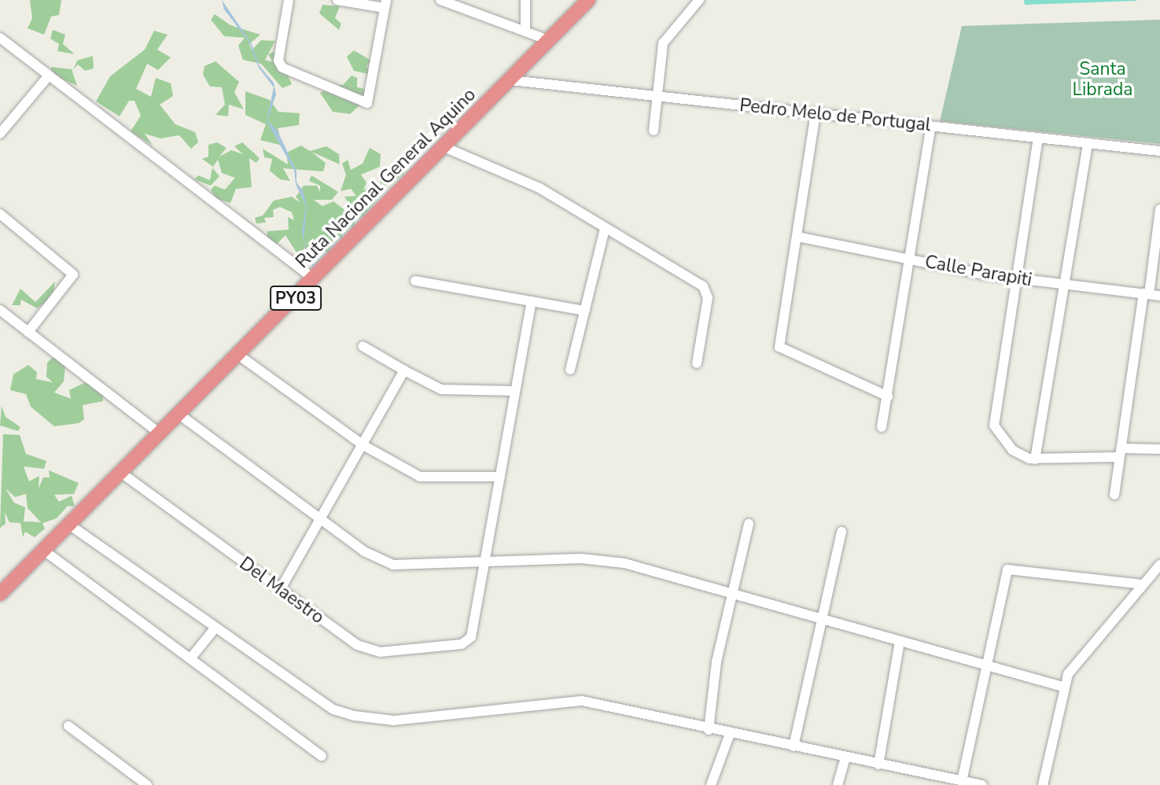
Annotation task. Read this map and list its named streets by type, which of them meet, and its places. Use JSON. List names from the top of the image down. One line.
{"streets":{"highway":["Ruta Nacional General Aquino","PY03"],"street":["Pedro Melo de Portugal","Calle Parapiti","Del Maestro"]},"crossings":[["Pedro Melo de Portugal","Ruta Nacional General Aquino"],["Ruta Nacional General Aquino","Del Maestro"]],"parks":["Santa Librada"]}
